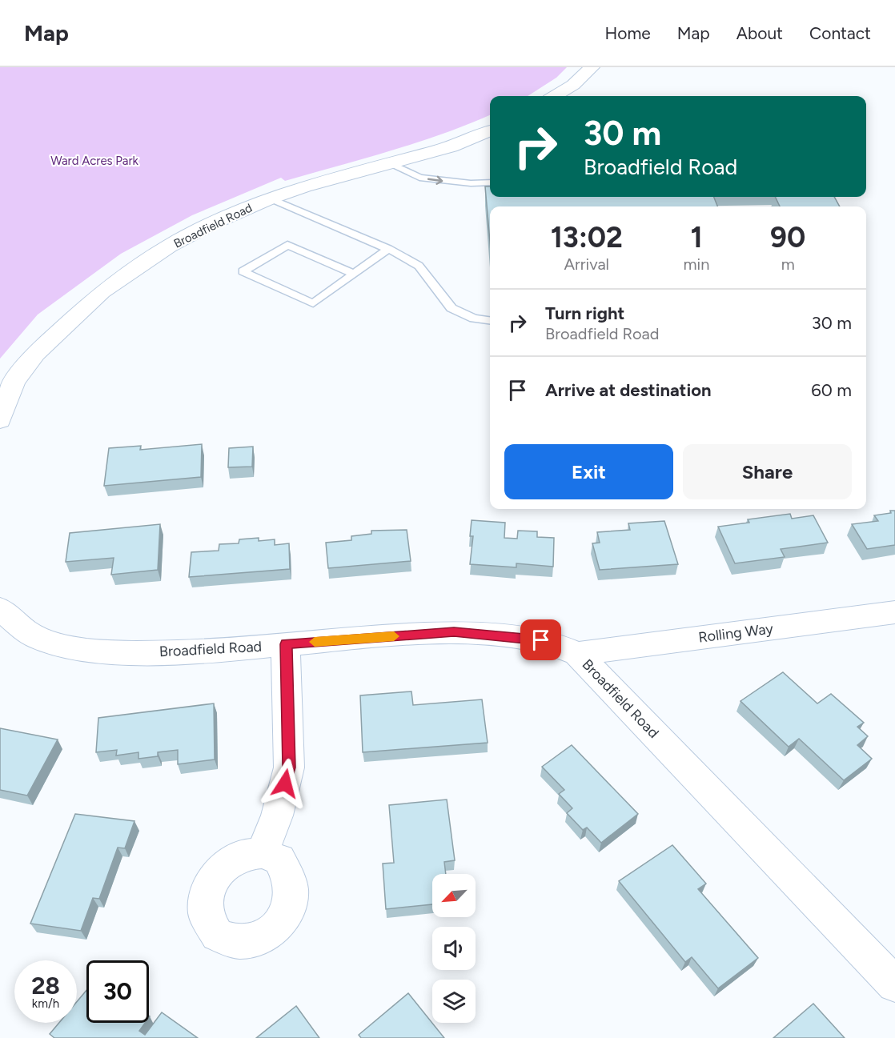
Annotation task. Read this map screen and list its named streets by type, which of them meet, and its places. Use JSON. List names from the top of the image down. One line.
{"streets":{"street":["Broadfield Road","Rolling Way"]},"crossings":[["Broadfield Road","Rolling Way"]],"parks":["Ward Acres Park"],"north":"bottom left","page":{"header":"Map","nav":["Home","Map","About","Contact"],"turn":["30 m","Broadfield Road"],"eta":["13:02","Arrival","1","min","90","m"],"list":[{"name":"Turn right","note":"Broadfield Road","value":"30 m"},{"name":"Arrive at destination","value":"60 m"}],"buttons":["Exit","Share"],"speed":"28 km/h","limit":"30"}}
